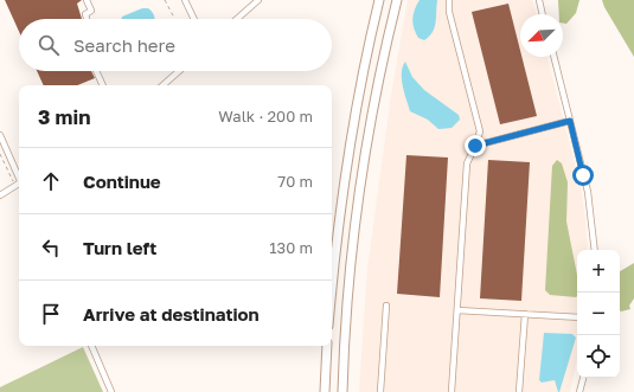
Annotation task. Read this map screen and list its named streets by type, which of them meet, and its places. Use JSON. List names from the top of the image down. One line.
{"north":"bottom left","page":{"search":"Search here","heading":["3 min","Walk · 200 m"],"list":[["Continue","70 m"],["Turn left","130 m"],"Arrive at destination"],"map_buttons":["+","−"]}}
